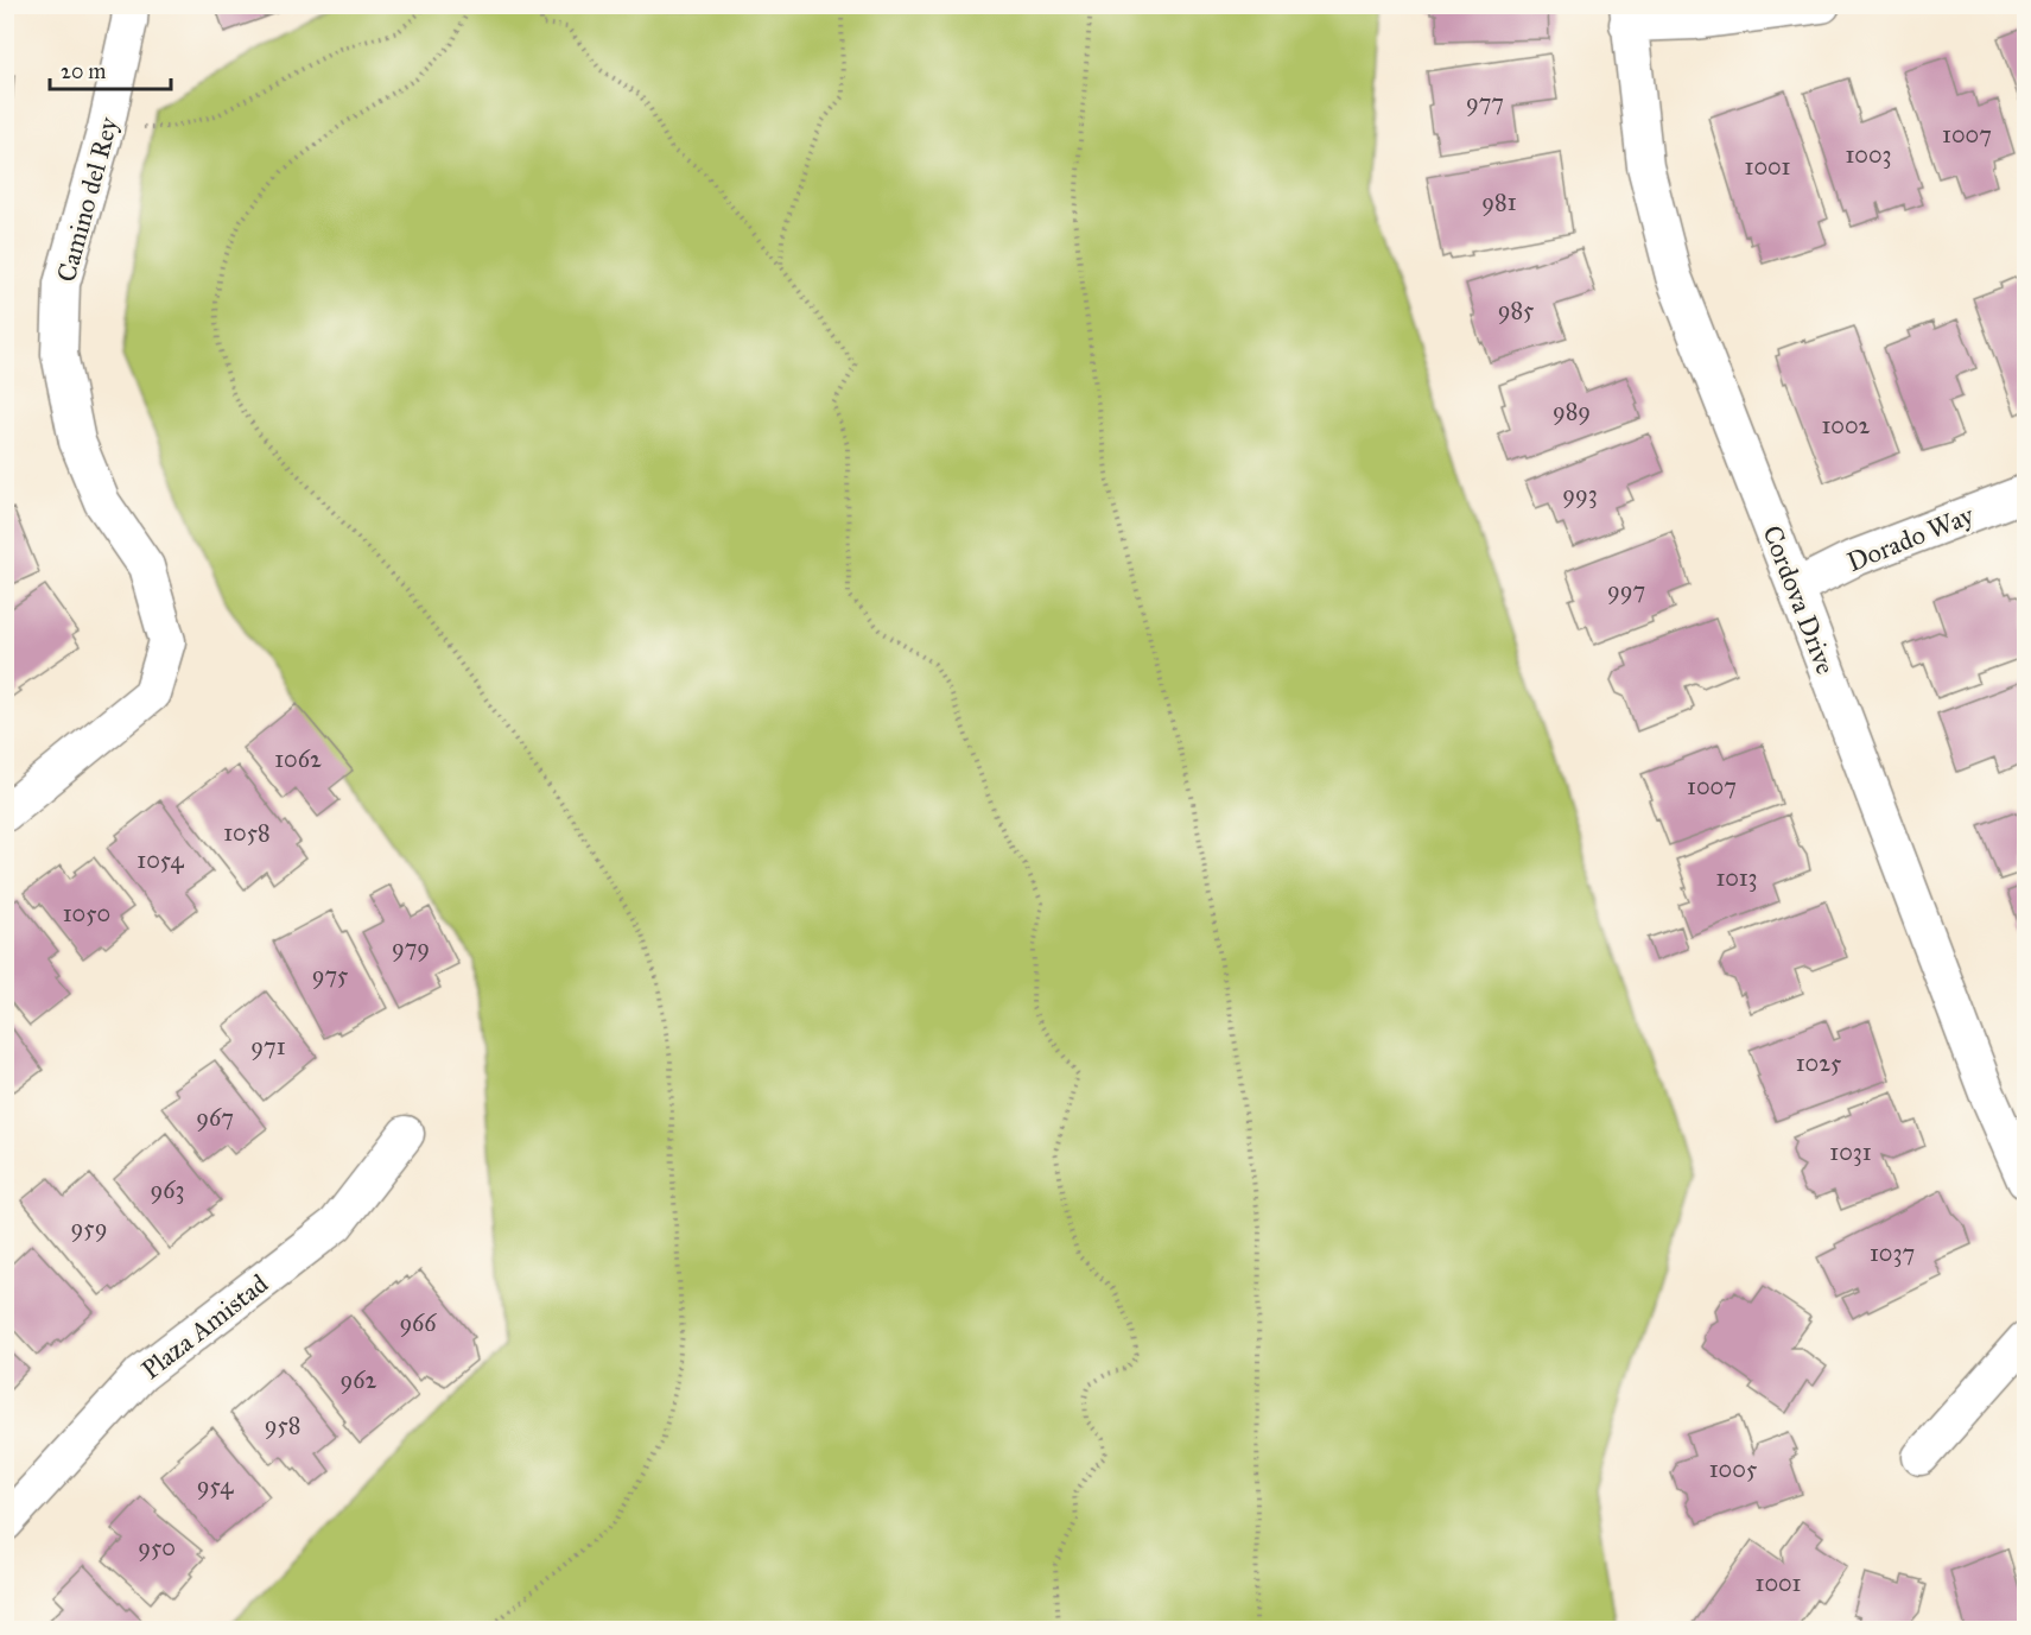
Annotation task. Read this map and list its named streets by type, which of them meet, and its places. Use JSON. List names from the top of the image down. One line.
{"streets":{"street":["Camino del Rey","Dorado Way","Cordova Drive","Plaza Amistad"]},"crossings":[["Dorado Way","Cordova Drive"]],"house_numbers":["977","1007","1003","1001","981","985","989","1002","993","997","1062","1007","1058","1054","1013","1050","979","975","971","1025","967","1031","963","959","1037","966","962","958","1005","954","950","1001"],"scale_bar":"20 m"}
